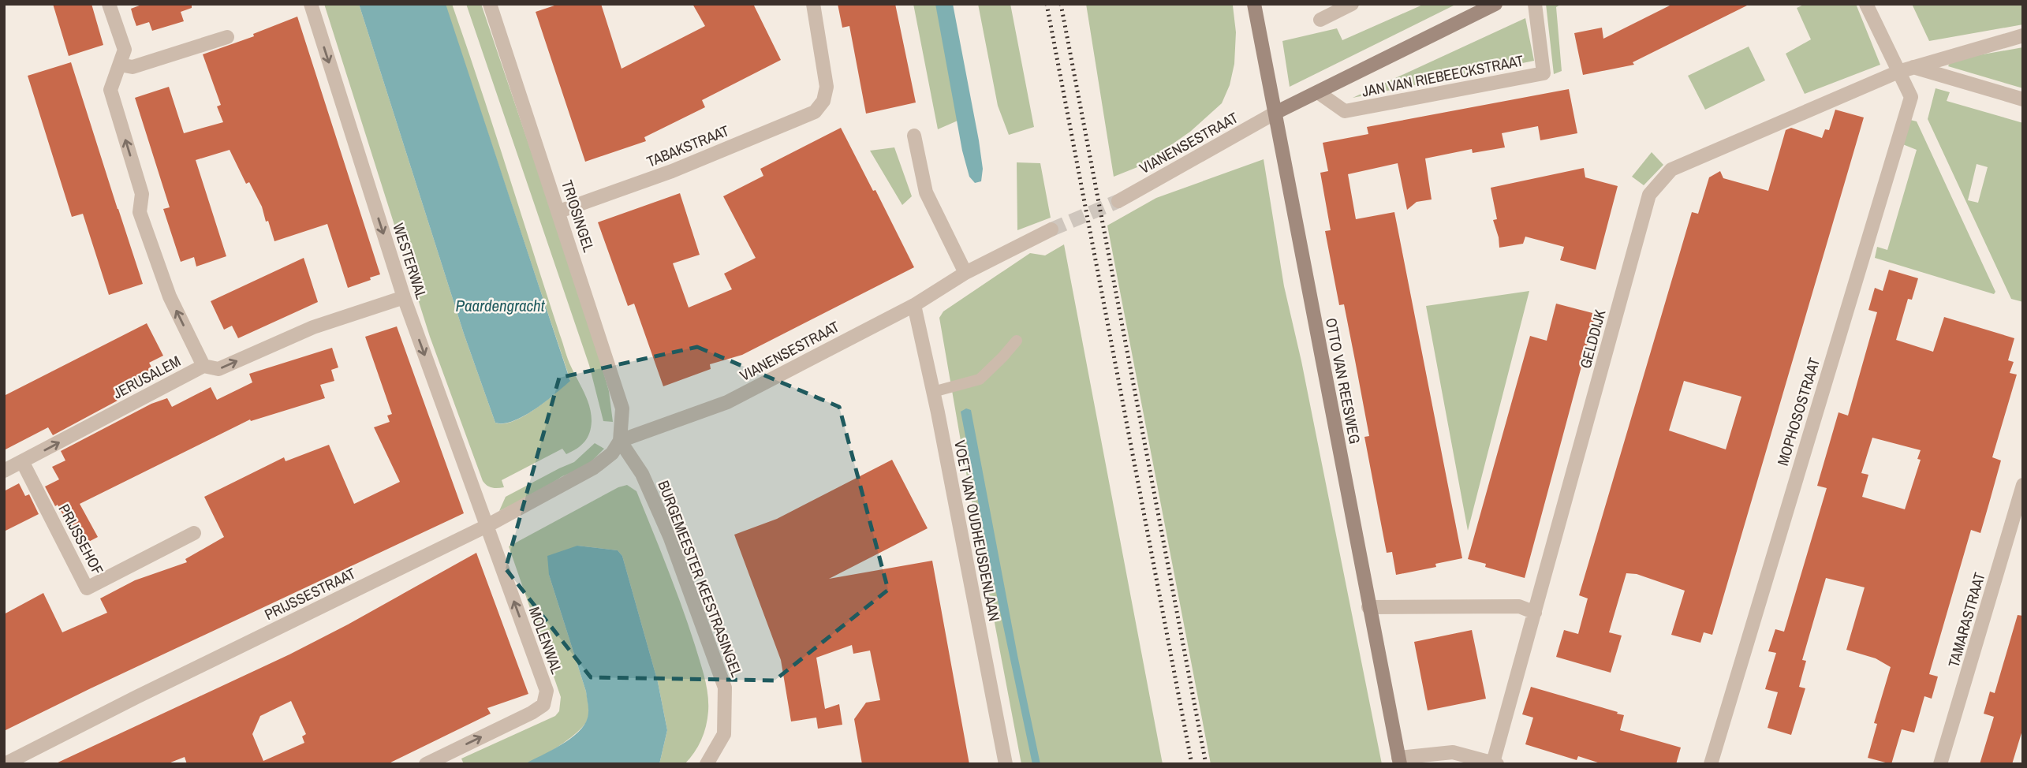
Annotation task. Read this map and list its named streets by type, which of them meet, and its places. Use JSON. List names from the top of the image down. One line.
{"streets":{"street":["JAN VAN RIEBEECKSTRAAT","VIANENSESTRAAT","TABAKSTRAAT","TRIOSINGEL","WESTERWAL","GELDDIJK","JERUSALEM","OTTO VAN REESWEG","MOPHOSOSTRAAT","VOET VAN OUDHEUSDENLAAN","PRIJSSEHOF","BURGEMEESTER KEESTRASINGEL","PRIJSSESTRAAT","TAMARASTRAAT","MOLENWAL"]},"crossings":[["JAN VAN RIEBEECKSTRAAT","VIANENSESTRAAT"],["JAN VAN RIEBEECKSTRAAT","OTTO VAN REESWEG"],["VIANENSESTRAAT","TRIOSINGEL"],["VIANENSESTRAAT","OTTO VAN REESWEG"],["VIANENSESTRAAT","VOET VAN OUDHEUSDENLAAN"],["VIANENSESTRAAT","BURGEMEESTER KEESTRASINGEL"],["VIANENSESTRAAT","PRIJSSESTRAAT"],["TABAKSTRAAT","TRIOSINGEL"],["TRIOSINGEL","BURGEMEESTER KEESTRASINGEL"],["TRIOSINGEL","PRIJSSESTRAAT"],["WESTERWAL","JERUSALEM"],["WESTERWAL","PRIJSSESTRAAT"],["WESTERWAL","MOLENWAL"],["GELDDIJK","MOPHOSOSTRAAT"],["JERUSALEM","PRIJSSEHOF"],["BURGEMEESTER KEESTRASINGEL","PRIJSSESTRAAT"],["PRIJSSESTRAAT","MOLENWAL"]],"one_way":["WESTERWAL","JERUSALEM"],"water":["Paardengracht"]}
